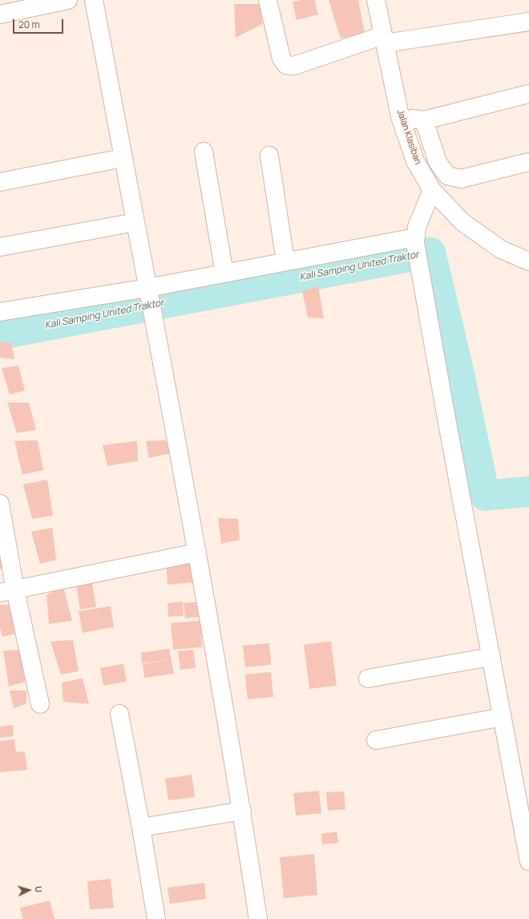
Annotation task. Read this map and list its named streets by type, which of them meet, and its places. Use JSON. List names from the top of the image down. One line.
{"streets":{"street":["Jalan Klasiban"]},"water":["Kali Samping United Traktor"],"scale_bar":"20 m","north":"right"}
